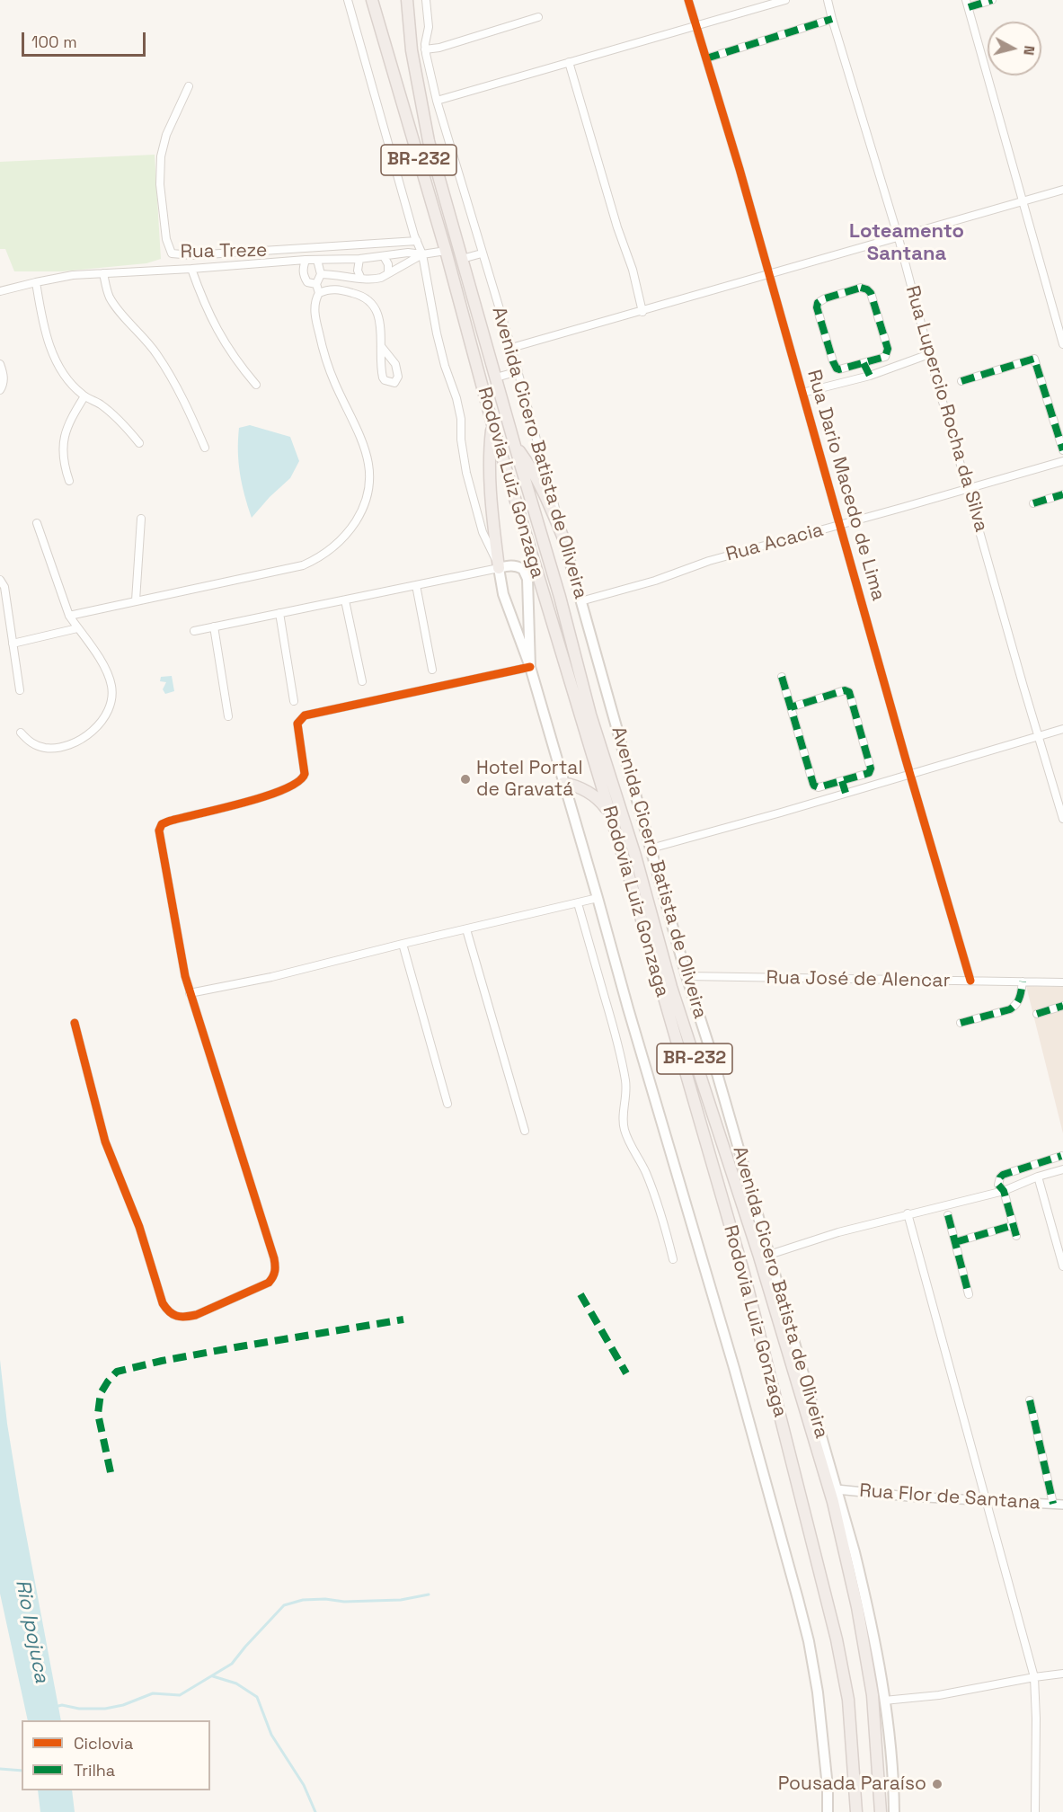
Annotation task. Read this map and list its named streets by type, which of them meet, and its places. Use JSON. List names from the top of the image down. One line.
{"streets":{"highway":["BR-232","Rodovia Luiz Gonzaga"],"main road":["Avenida Cicero Batista de Oliveira"],"street":["Rua Treze","Rua Lupercio Rocha da Silva","Rua Dario Macedo de Lima","Rua Acacia","Rua José de Alencar","Rua Flor de Santana"]},"crossings":[["Rua Lupercio Rocha da Silva","Rua Acacia"],["Avenida Cicero Batista de Oliveira","Rua Acacia"],["Avenida Cicero Batista de Oliveira","Rua José de Alencar"],["Avenida Cicero Batista de Oliveira","Rua Flor de Santana"],["Rua Dario Macedo de Lima","Rua Acacia"],["Rua Dario Macedo de Lima","Rua José de Alencar"]],"districts":["Loteamento Santana"],"water":["Rio Ipojuca"],"places":["Hotel Portal de Gravatá","Pousada Paraíso"],"legend":["Ciclovia","Trilha"],"scale_bar":"100 m","north":"right"}
